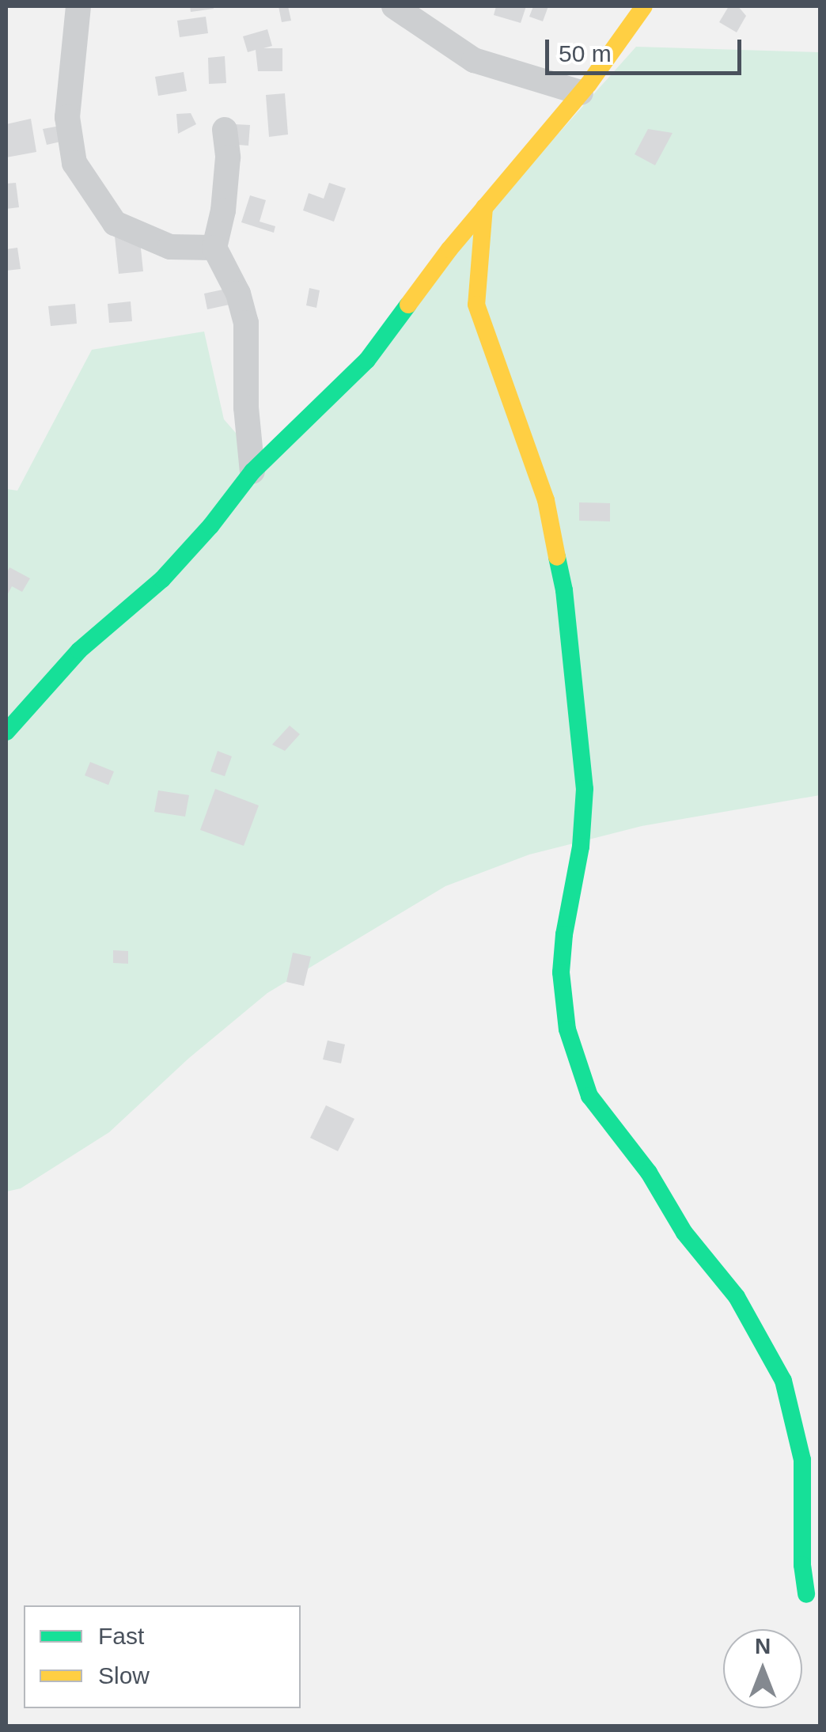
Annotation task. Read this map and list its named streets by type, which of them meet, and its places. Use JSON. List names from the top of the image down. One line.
{"legend":["Fast","Slow"],"scale_bar":"50 m","north":"top"}
